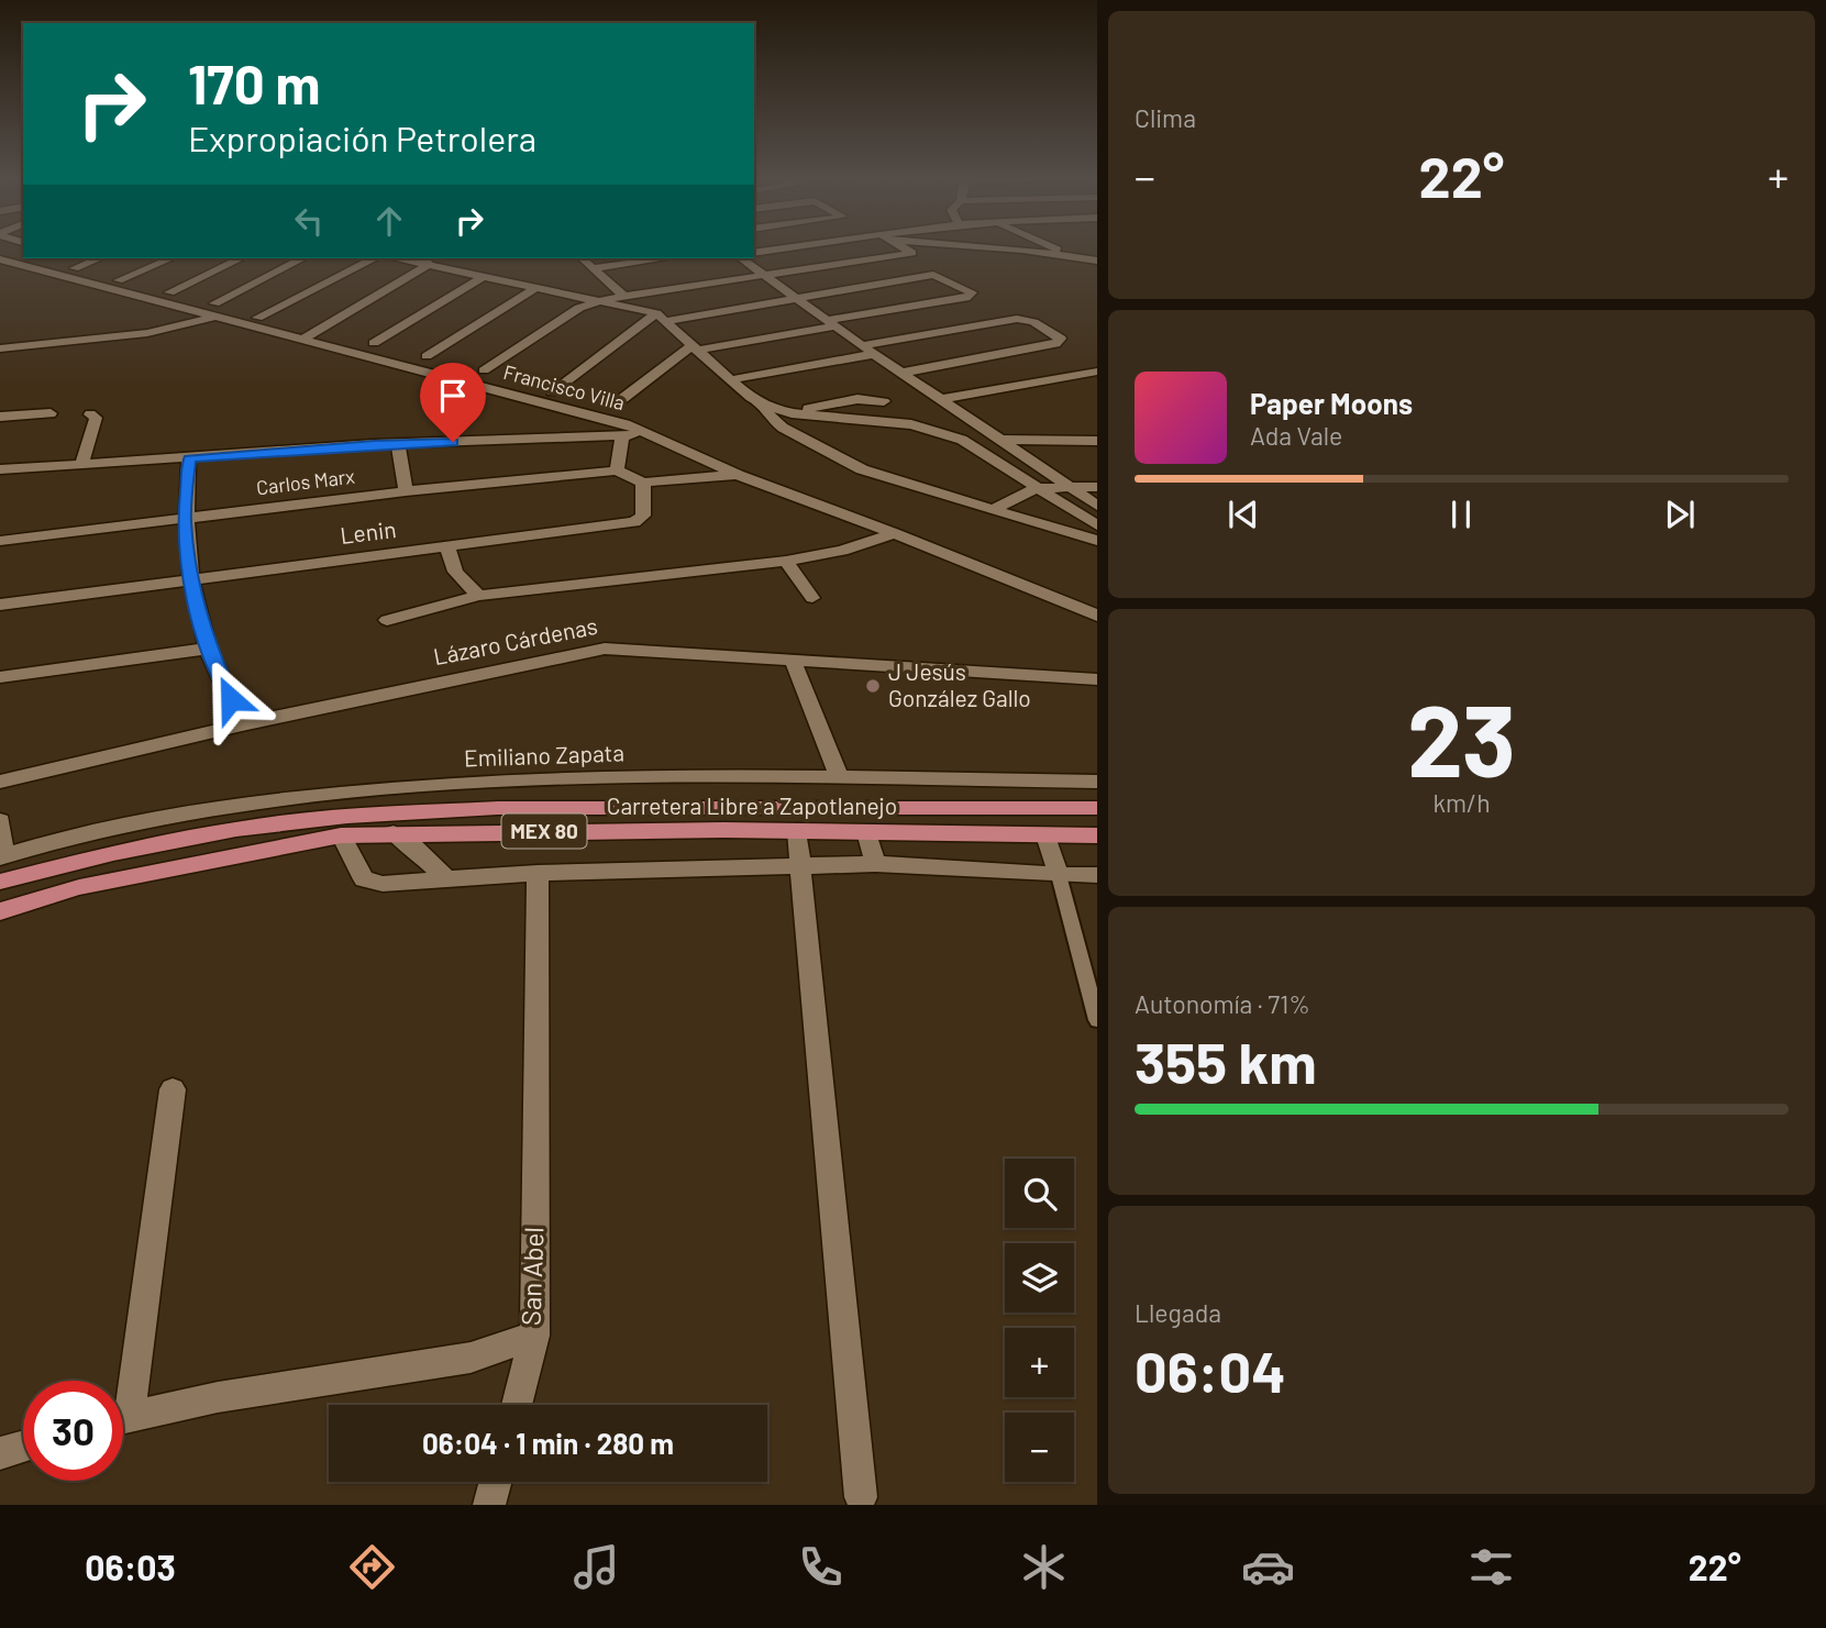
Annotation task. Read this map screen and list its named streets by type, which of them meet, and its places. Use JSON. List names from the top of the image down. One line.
{"streets":{"main road":["Carretera Libre a Zapotlanejo","MEX 80"],"street":["Francisco Villa","Carlos Marx","Lenin","Lázaro Cárdenas","Emiliano Zapata","San Abel"]},"places":["J Jesús González Gallo"],"page":{"tile":["Clima",["23","km/h"],["Autonomía · 71%","355 km"],["Llegada","06:04"]],"turn":["170 m","Expropiación Petrolera"],"heat":["−","22°","+"],"song":["Paper Moons","Ada Vale"],"map_buttons":["+","−"],"limit":"30","trip":"06:04 · 1 min · 280 m","tabs":["06:03","22°"]}}
